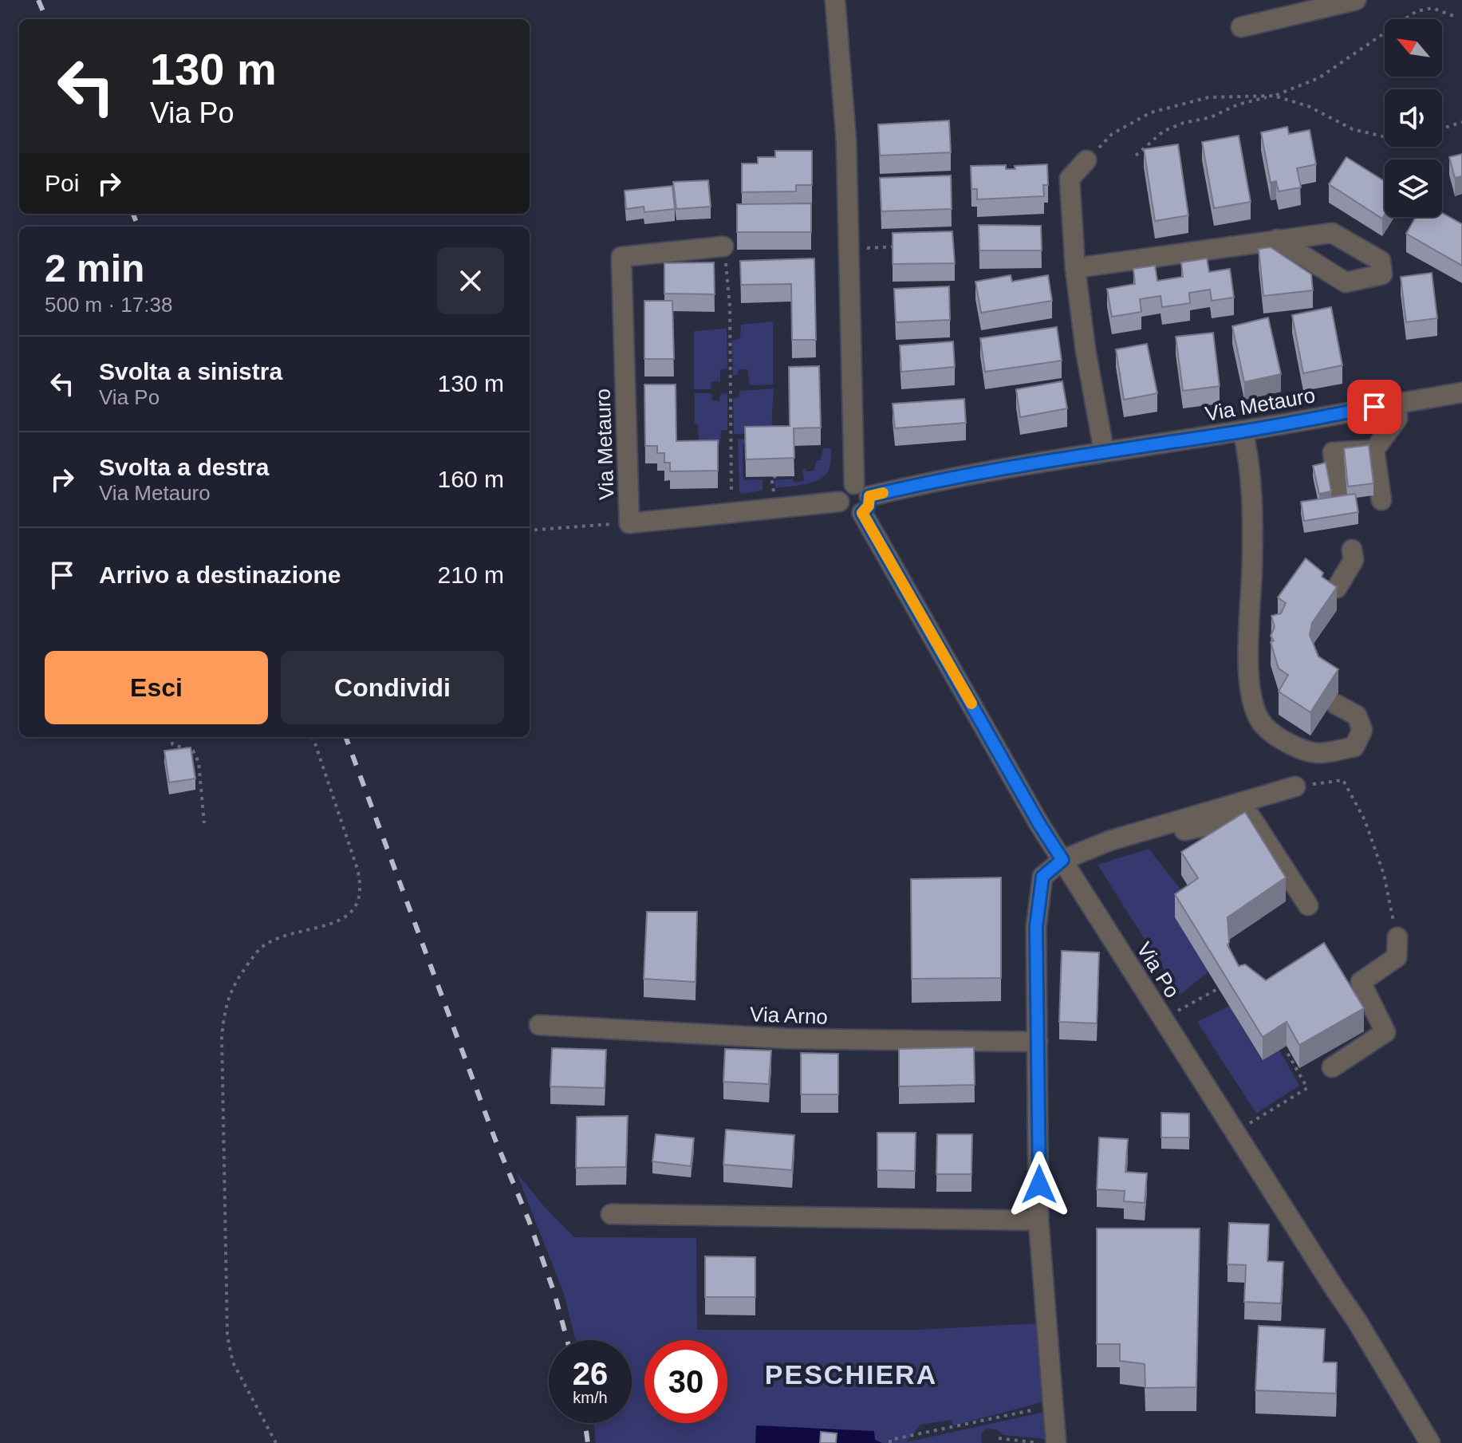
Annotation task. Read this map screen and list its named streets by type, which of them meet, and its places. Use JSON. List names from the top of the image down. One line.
{"streets":{"street":["Via Metauro","Via Po","Via Arno"]},"crossings":[["Via Metauro","Via Po"]],"districts":["PESCHIERA"],"north":"top left","page":{"turn":["130 m","Via Po"],"then":"Poi","heading":["2 min","500 m · 17:38"],"list":[{"name":"Svolta a sinistra","note":"Via Po","value":"130 m"},{"name":"Svolta a destra","note":"Via Metauro","value":"160 m"},{"name":"Arrivo a destinazione","value":"210 m"}],"buttons":["Esci","Condividi"],"speed":"26 km/h","limit":"30"}}
